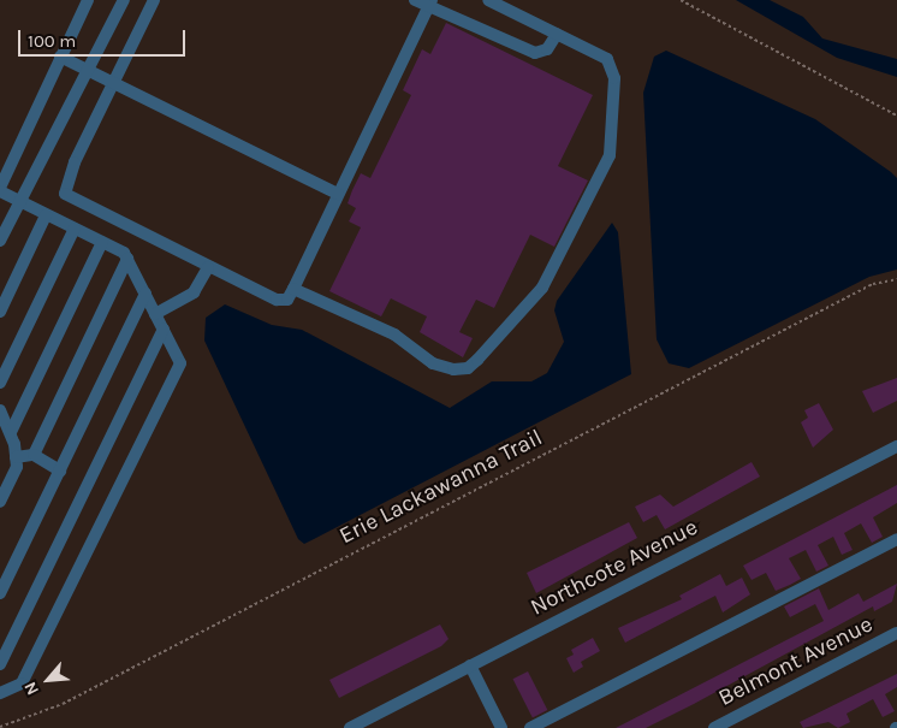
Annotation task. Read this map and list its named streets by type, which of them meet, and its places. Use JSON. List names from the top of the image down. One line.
{"streets":{"street":["Northcote Avenue","Belmont Avenue"],"path":["Erie Lackawanna Trail"]},"scale_bar":"100 m","north":"bottom left"}
